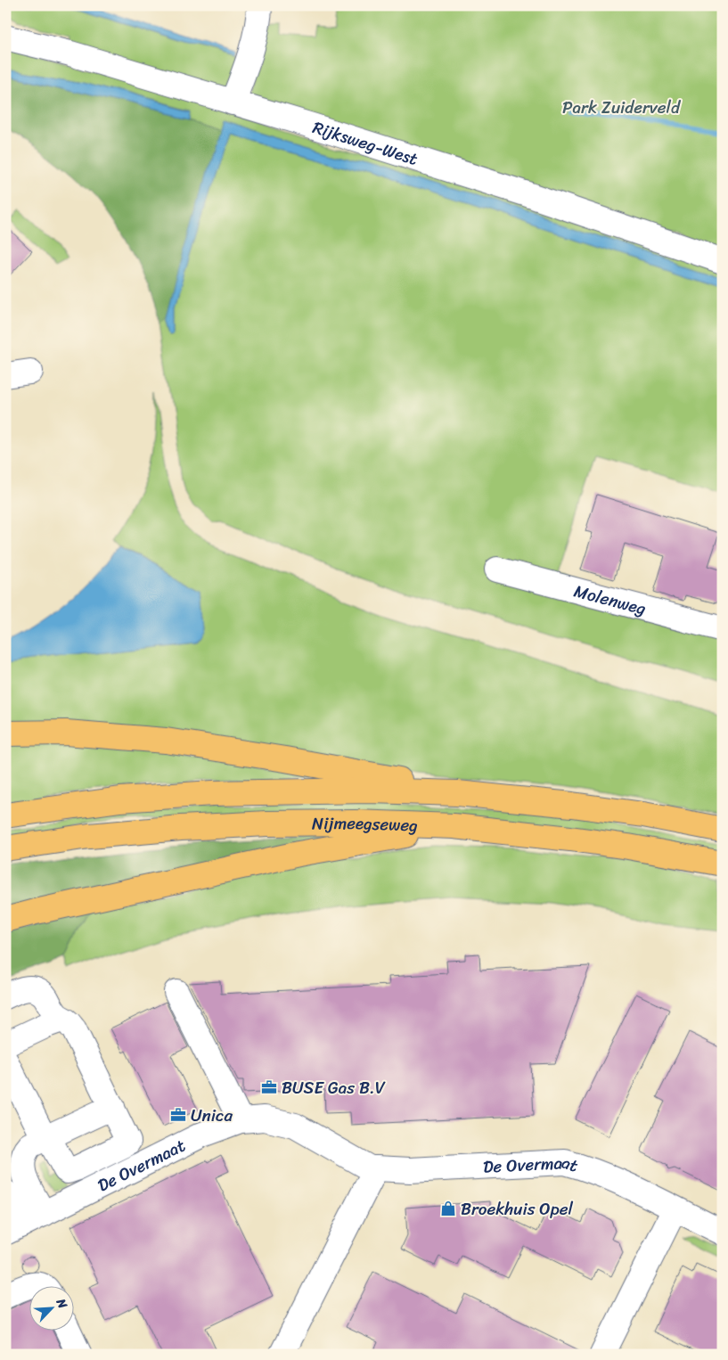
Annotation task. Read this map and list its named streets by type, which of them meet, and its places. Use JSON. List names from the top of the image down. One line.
{"streets":{"highway":["Nijmeegseweg"],"street":["Rijksweg-West","Molenweg","De Overmaat"]},"parks":["Park Zuiderveld"],"places":{"office":["BUSE Gas B.V","Unica"],"shop":["Broekhuis Opel"]},"north":"top right"}
